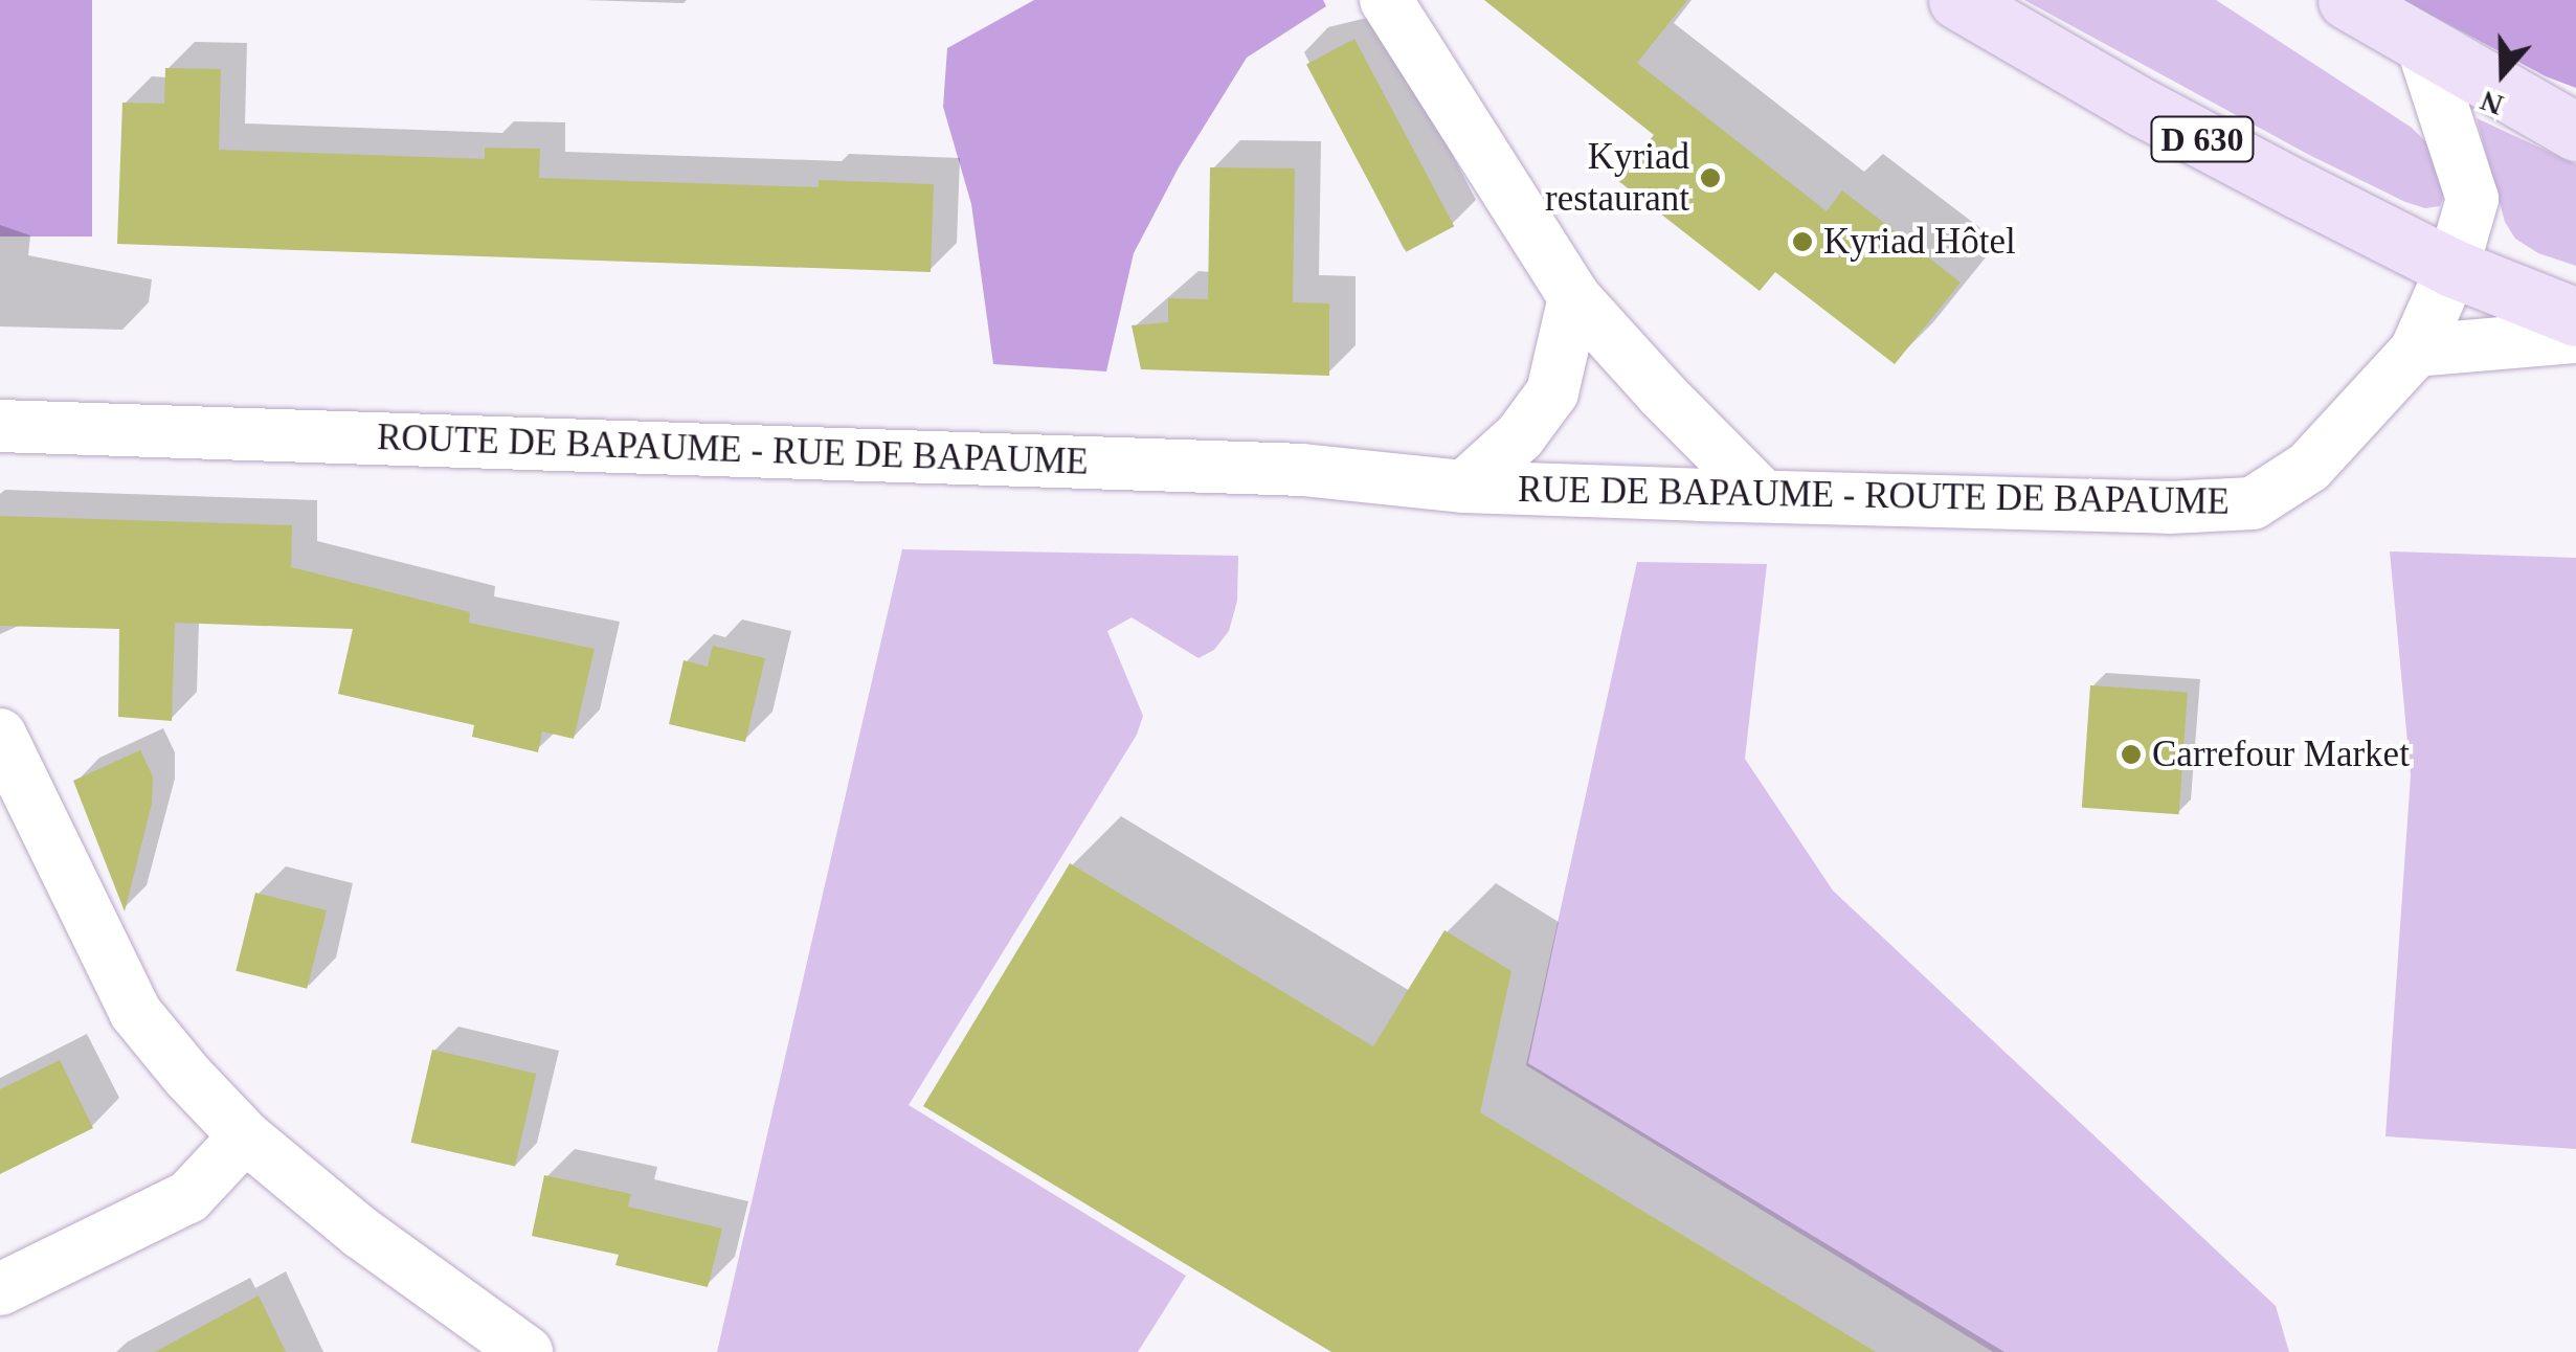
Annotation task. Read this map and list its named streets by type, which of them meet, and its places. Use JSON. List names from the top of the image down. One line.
{"streets":{"main road":["D 630"],"street":["ROUTE DE BAPAUME - RUE DE BAPAUME","RUE DE BAPAUME - ROUTE DE BAPAUME"]},"crossings":[["ROUTE DE BAPAUME - RUE DE BAPAUME","RUE DE BAPAUME - ROUTE DE BAPAUME"]],"places":["Kyriad restaurant","Kyriad Hôtel","Carrefour Market"],"north":"bottom"}
